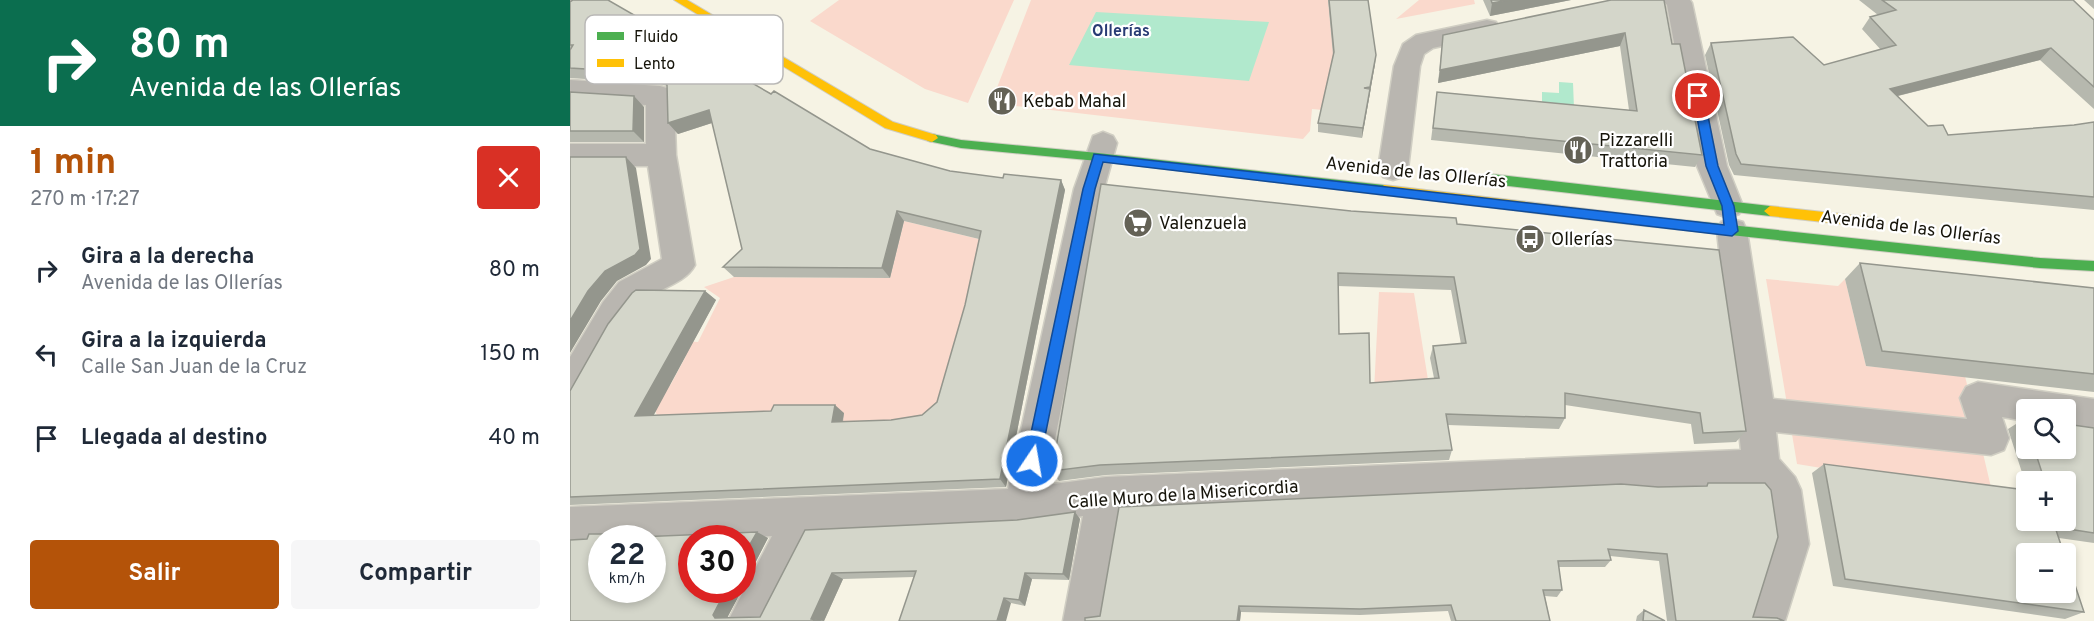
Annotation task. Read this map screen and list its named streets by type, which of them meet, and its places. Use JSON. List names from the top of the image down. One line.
{"streets":{"main road":["Avenida de las Ollerías"],"street":["Calle Muro de la Misericordia"]},"districts":["Ollerías"],"places":{"restaurant":["Kebab Mahal","Pizzarelli Trattoria"],"supermarket":["Valenzuela"],"bus stop":["Ollerías"]},"legend":["Fluido","Lento"],"page":{"turn":["80 m","Avenida de las Ollerías"],"heading":["1 min","270 m · 17:27"],"list":[{"name":"Gira a la derecha","note":"Avenida de las Ollerías","value":"80 m"},{"name":"Gira a la izquierda","note":"Calle San Juan de la Cruz","value":"150 m"},{"name":"Llegada al destino","value":"40 m"}],"map_buttons":["+","−"],"speed":"22 km/h","limit":"30","buttons":["Salir","Compartir"]}}
